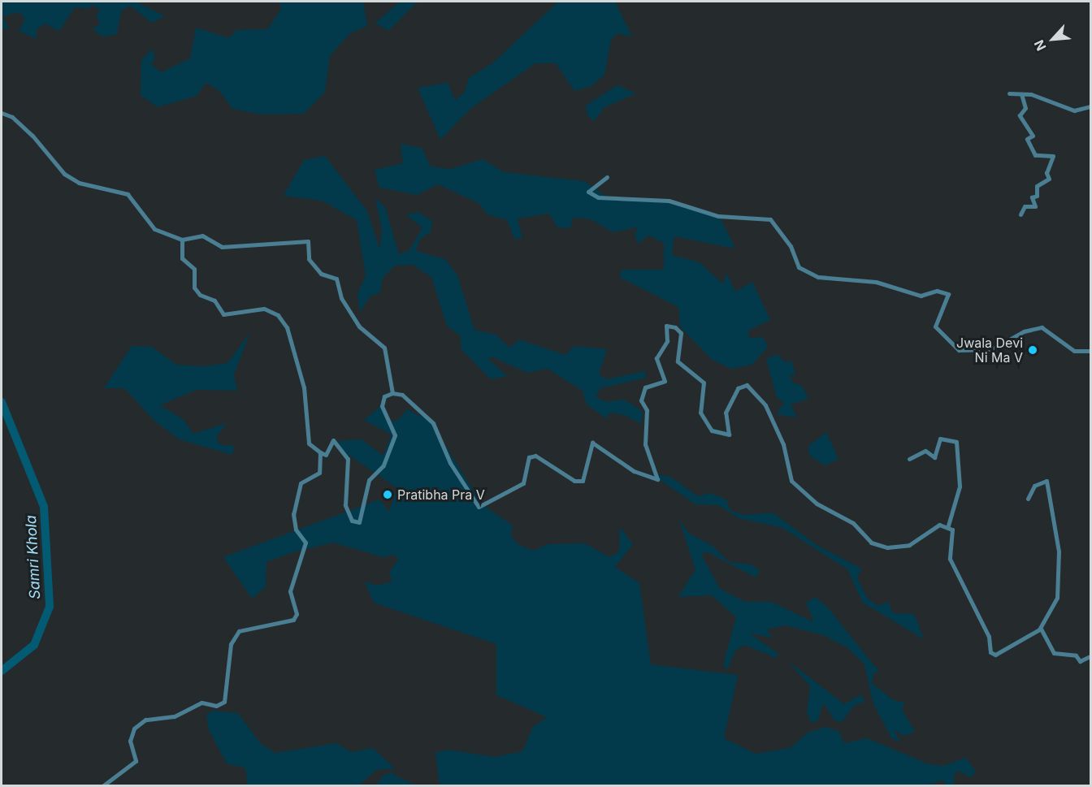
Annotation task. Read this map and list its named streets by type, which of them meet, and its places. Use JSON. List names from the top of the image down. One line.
{"water":["Samri Khola"],"places":["Jwala Devi Ni Ma V","Pratibha Pra V"],"north":"bottom left"}
